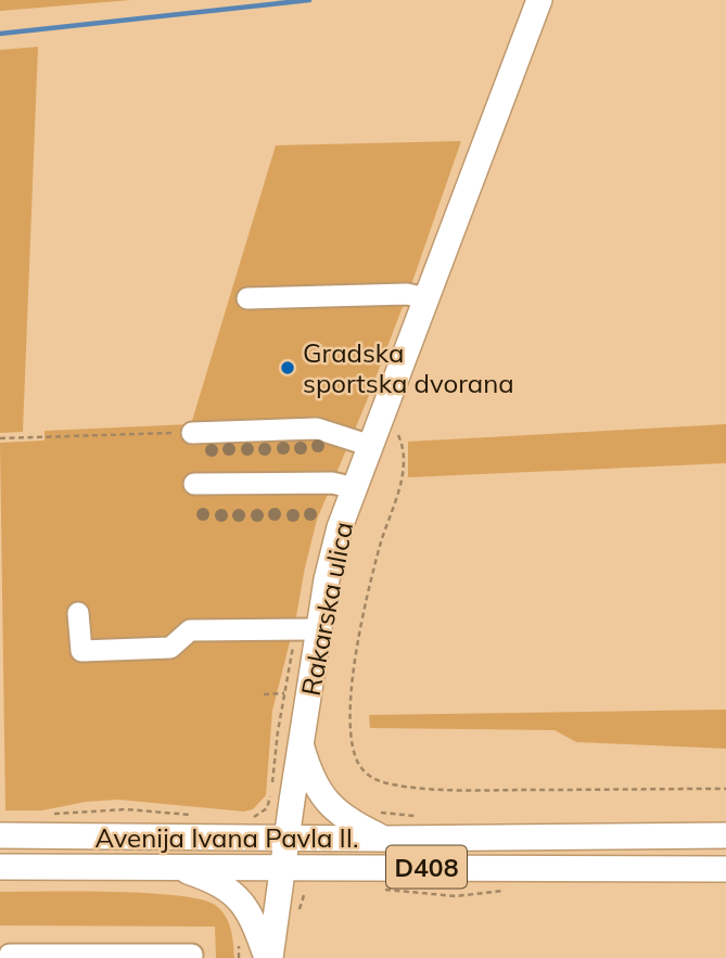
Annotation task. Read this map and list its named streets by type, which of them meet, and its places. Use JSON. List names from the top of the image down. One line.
{"streets":{"main road":["Rakarska ulica","Avenija Ivana Pavla II.","D408"]},"crossings":[["Rakarska ulica","Avenija Ivana Pavla II."]],"places":["Gradska sportska dvorana"]}
